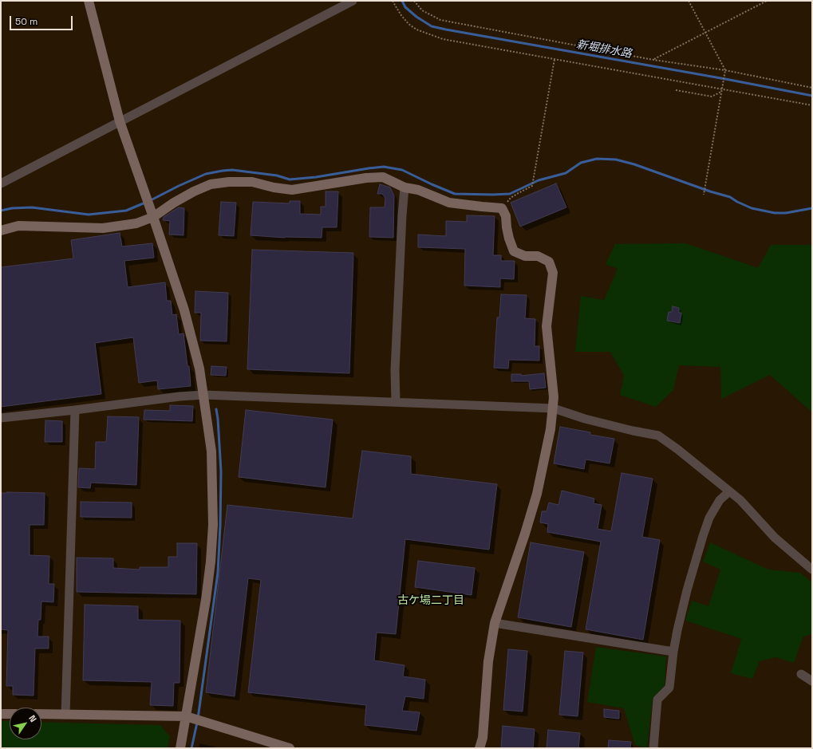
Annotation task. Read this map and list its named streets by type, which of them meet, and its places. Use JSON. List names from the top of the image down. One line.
{"districts":["古ケ場二丁目"],"water":["新堀排水路"],"scale_bar":"50 m","north":"top right"}
